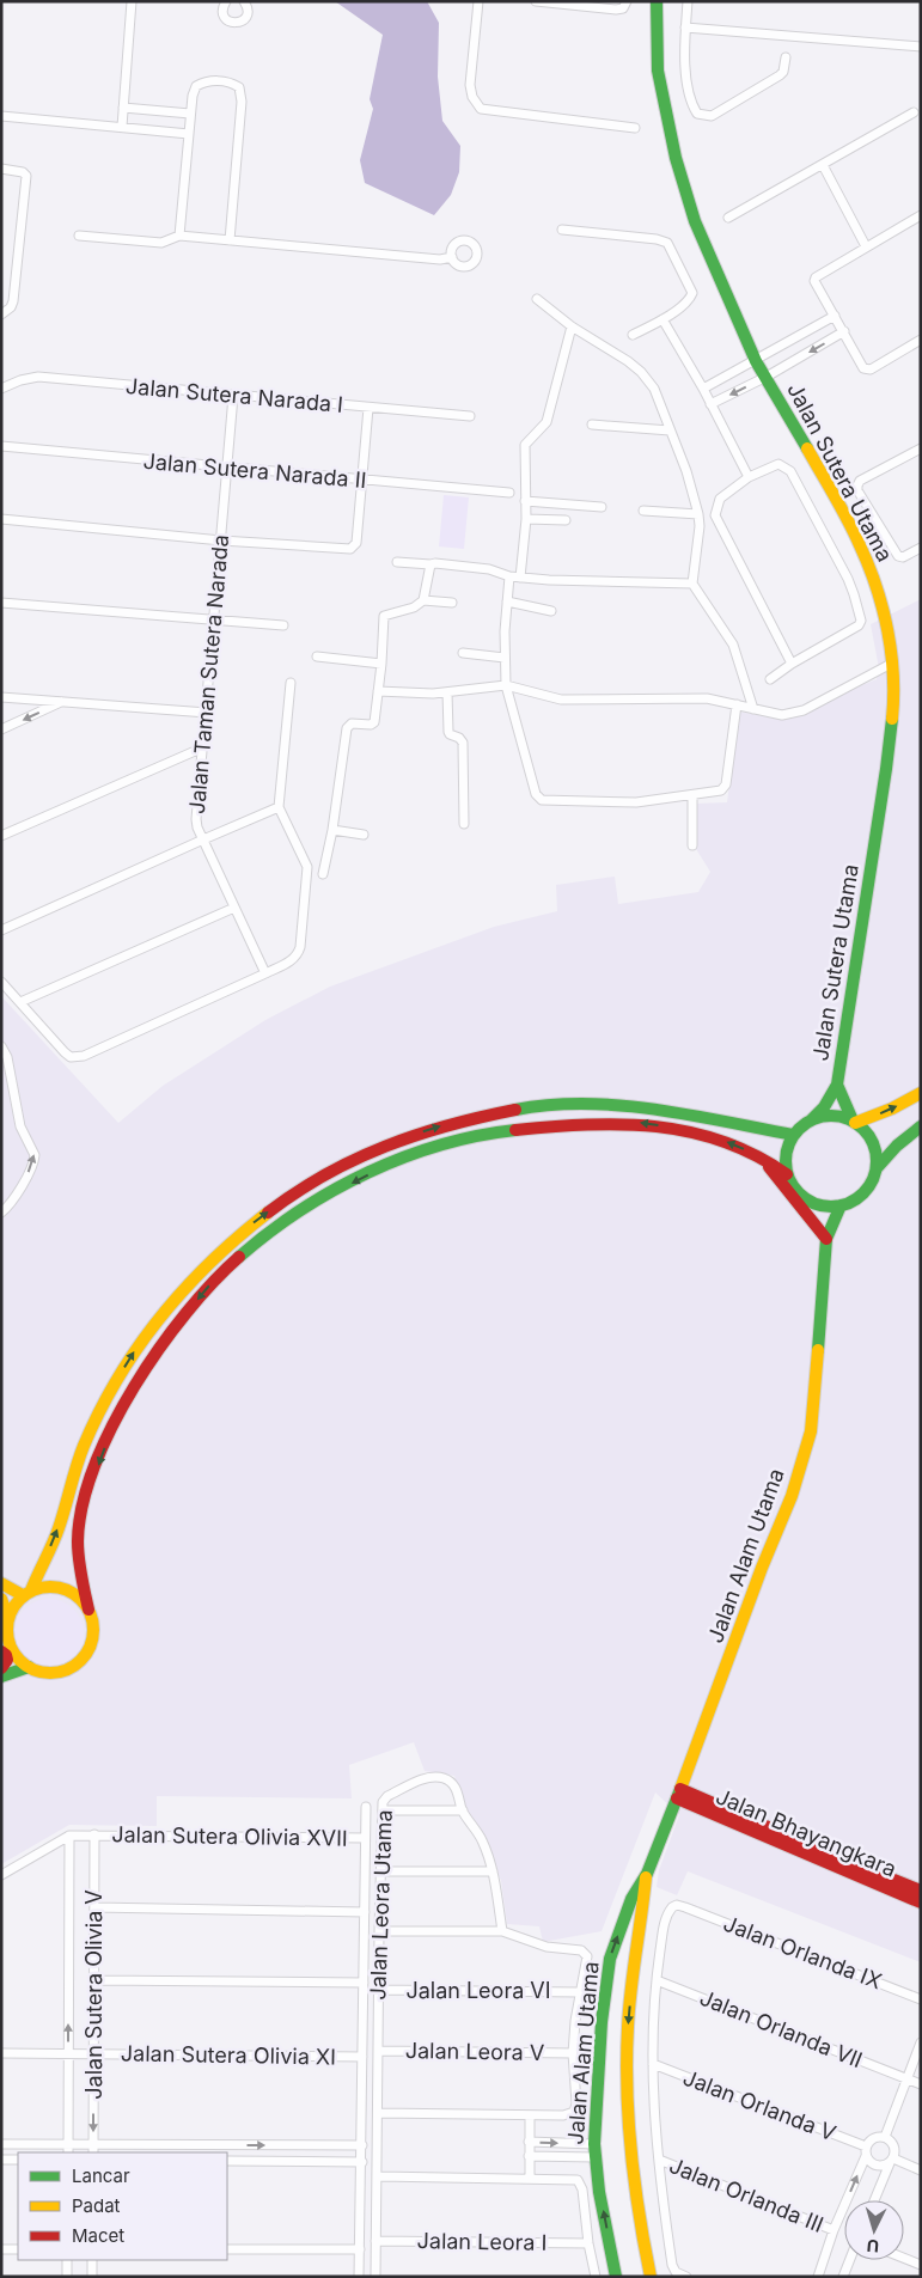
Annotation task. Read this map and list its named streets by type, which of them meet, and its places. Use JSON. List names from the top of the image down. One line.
{"streets":{"main road":["Jalan Sutera Utama","Jalan Alam Utama","Jalan Bhayangkara"],"street":["Jalan Sutera Narada I","Jalan Sutera Narada II","Jalan Taman Sutera Narada","Jalan Sutera Olivia XVII","Jalan Leora Utama","Jalan Orlanda IX","Jalan Leora VI","Jalan Sutera Olivia V","Jalan Orlanda VII","Jalan Leora V","Jalan Sutera Olivia XI","Jalan Orlanda V","Jalan Orlanda III","Jalan Leora I"]},"crossings":[["Jalan Sutera Narada I","Jalan Taman Sutera Narada"],["Jalan Sutera Narada II","Jalan Taman Sutera Narada"],["Jalan Sutera Utama","Jalan Alam Utama"],["Jalan Alam Utama","Jalan Bhayangkara"],["Jalan Sutera Olivia XVII","Jalan Sutera Olivia V"],["Jalan Leora Utama","Jalan Leora VI"],["Jalan Leora Utama","Jalan Leora V"],["Jalan Leora Utama","Jalan Leora I"],["Jalan Orlanda IX","Jalan Orlanda VII"],["Jalan Sutera Olivia V","Jalan Sutera Olivia XI"]],"legend":["Lancar","Padat","Macet"],"north":"bottom"}
